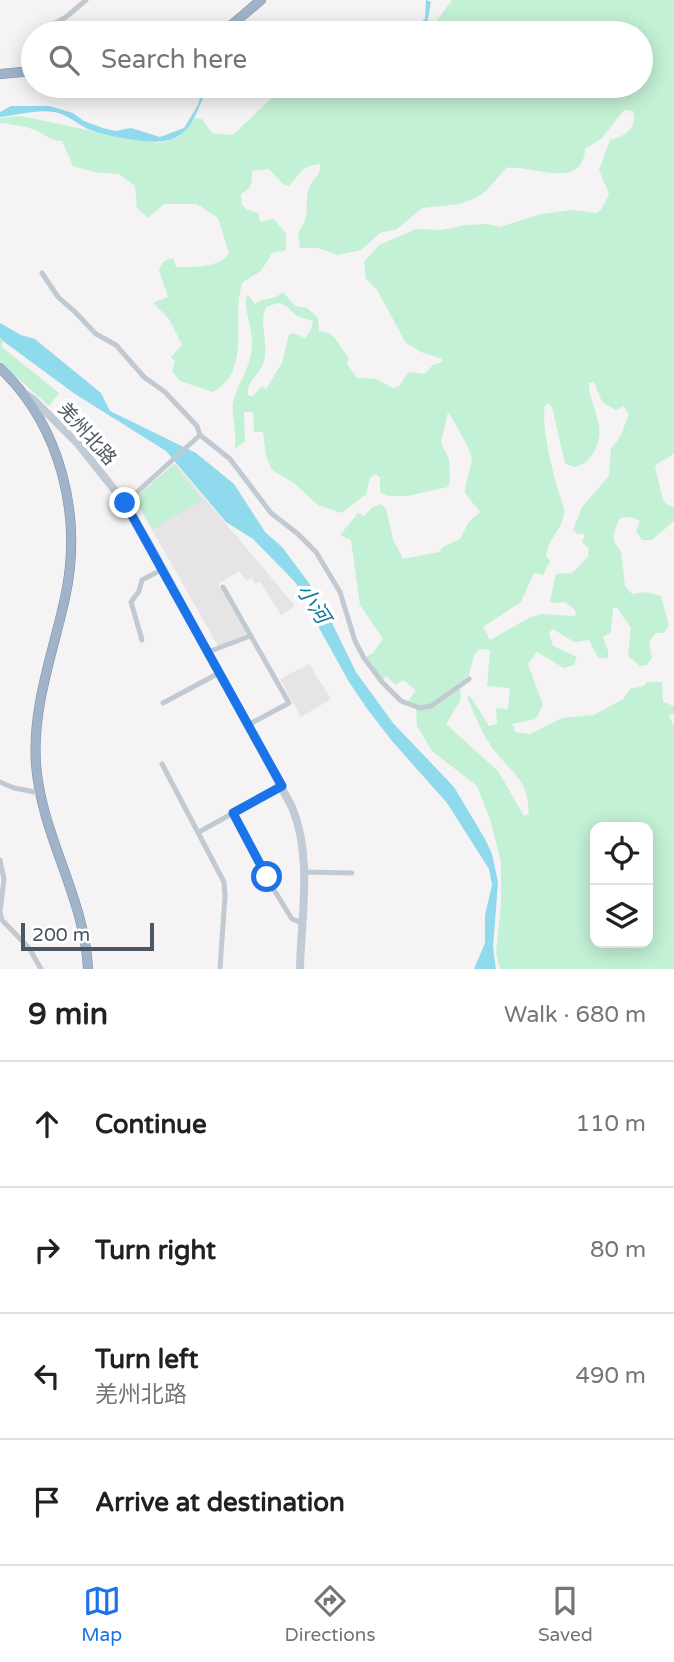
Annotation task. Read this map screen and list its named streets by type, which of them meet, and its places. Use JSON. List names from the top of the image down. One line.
{"streets":{"main road":["羌州北路"]},"water":["小河"],"scale_bar":"200 m","page":{"search":"Search here","scale":"200 m","heading":["9 min","Walk · 680 m"],"list":[["Continue","110 m"],["Turn right","80 m"],["Turn left","羌州北路","490 m"],"Arrive at destination"],"nav":["Map","Directions","Saved"]}}
